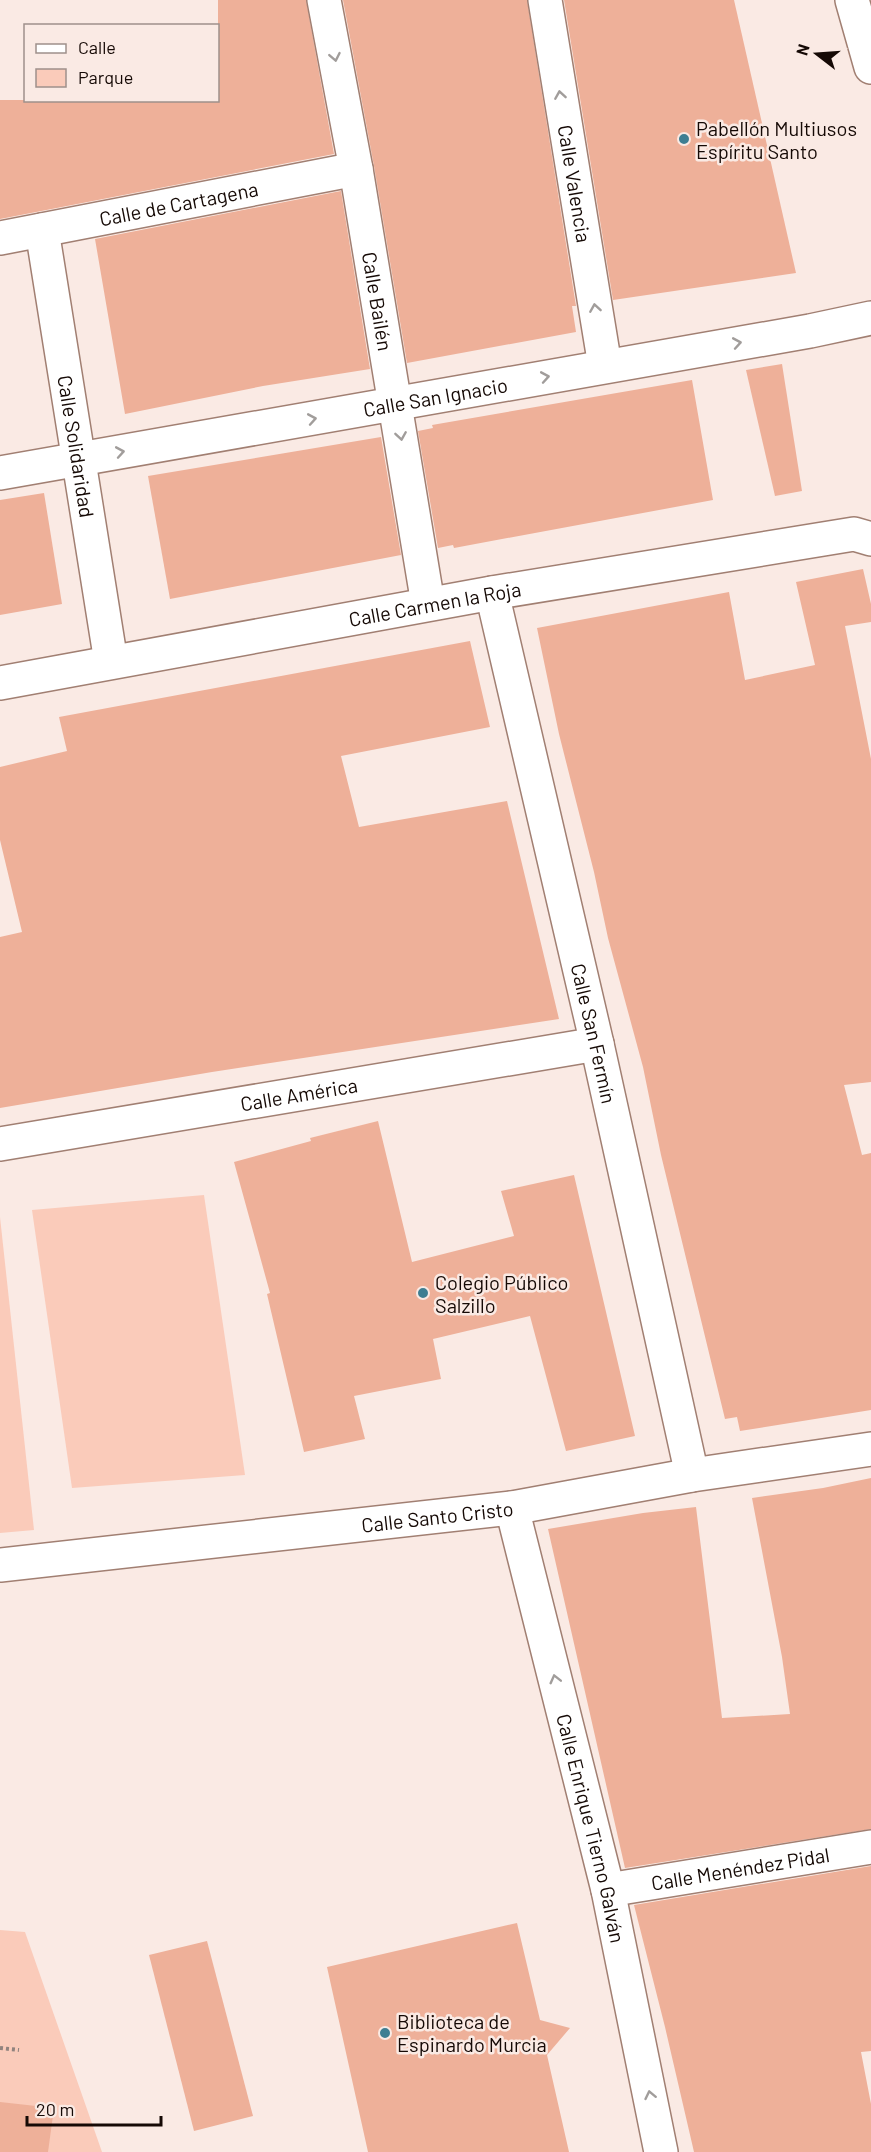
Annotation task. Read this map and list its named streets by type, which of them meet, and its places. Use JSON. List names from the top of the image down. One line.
{"streets":{"street":["Calle Valencia","Calle de Cartagena","Calle Bailén","Calle San Ignacio","Calle Solidaridad","Calle Carmen la Roja","Calle San Fermín","Calle América","Calle Santo Cristo","Calle Enrique Tierno Galván","Calle Menéndez Pidal"]},"crossings":[["Calle Valencia","Calle San Ignacio"],["Calle de Cartagena","Calle Bailén"],["Calle de Cartagena","Calle Solidaridad"],["Calle Bailén","Calle San Ignacio"],["Calle Bailén","Calle Carmen la Roja"],["Calle San Ignacio","Calle Solidaridad"],["Calle Solidaridad","Calle Carmen la Roja"],["Calle Carmen la Roja","Calle San Fermín"],["Calle San Fermín","Calle América"],["Calle San Fermín","Calle Santo Cristo"],["Calle Santo Cristo","Calle Enrique Tierno Galván"],["Calle Enrique Tierno Galván","Calle Menéndez Pidal"]],"one_way":["Calle Valencia","Calle Bailén","Calle San Ignacio","Calle Enrique Tierno Galván"],"places":["Pabellón Multiusos Espíritu Santo","Colegio Público Salzillo","Biblioteca de Espinardo Murcia"],"legend":["Calle","Parque"],"scale_bar":"20 m","north":"left"}
